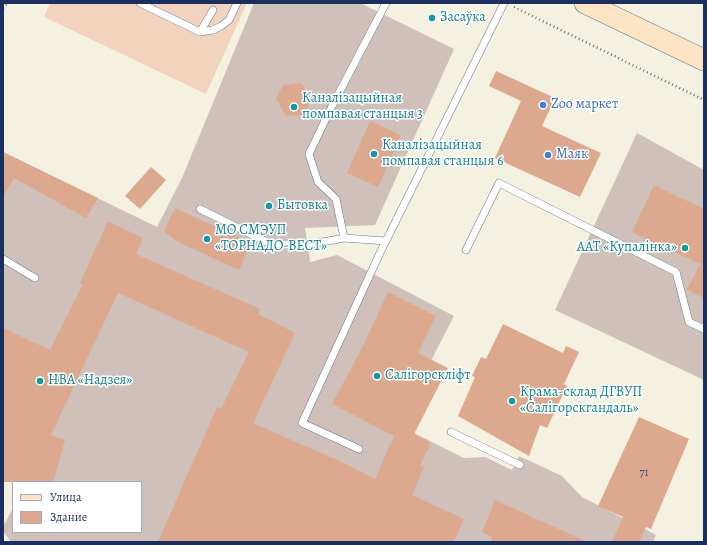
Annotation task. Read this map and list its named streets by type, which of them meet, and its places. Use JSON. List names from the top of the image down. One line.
{"places":["Засаўка","Zoo маркет","Каналізацыйная помпавая станцыя 3","Каналізацыйная помпавая станцыя 6","Маяк","Бытовка","МО СМЭУП «ТОРНАДО-ВЕСТ»","ААТ «Купалінка»","Салігорскліфт","НВА «Надзея»","Крама-склад ДГВУП «Салігорскгандаль»"],"house_numbers":["71"],"legend":["Улица","Здание"]}
